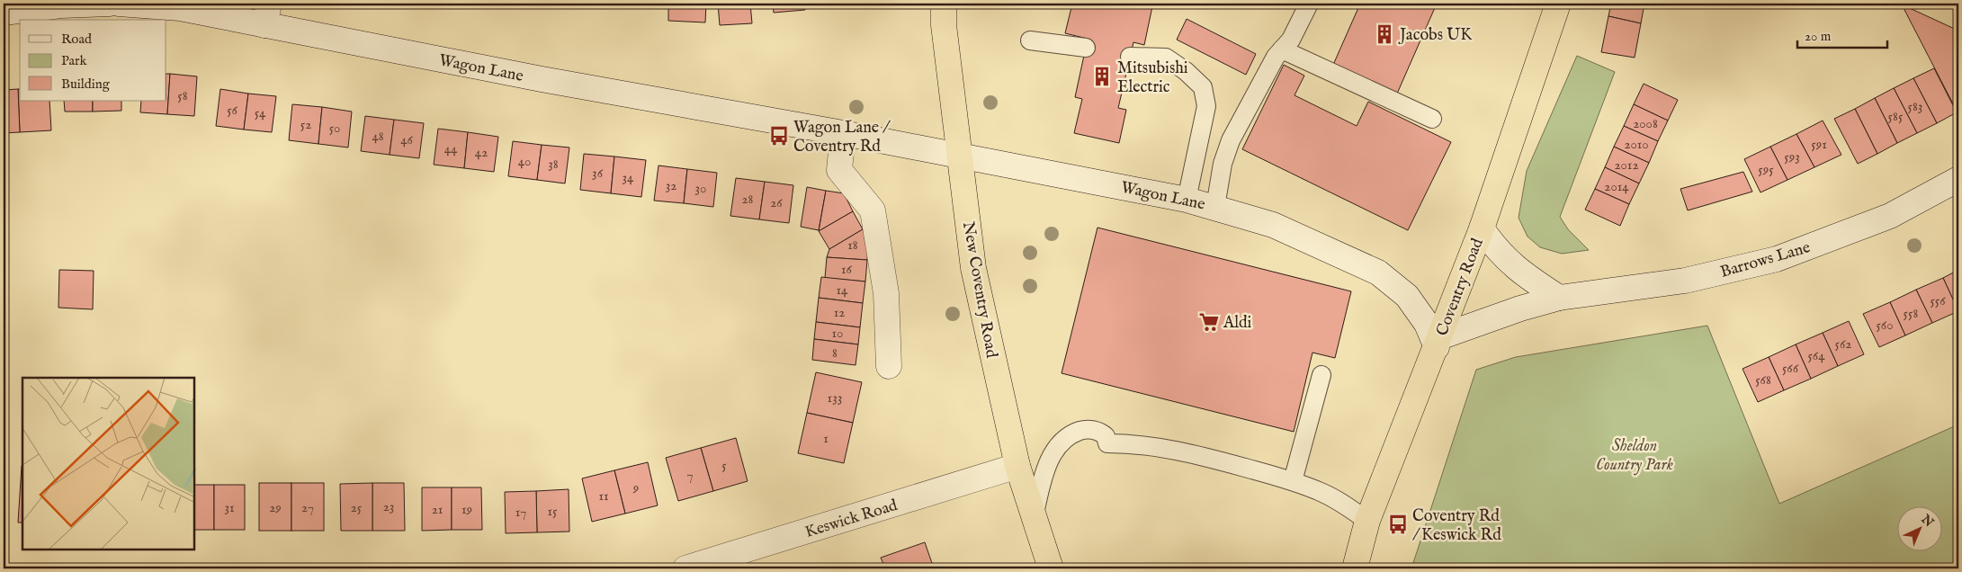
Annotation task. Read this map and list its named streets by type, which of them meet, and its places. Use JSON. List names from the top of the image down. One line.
{"streets":{"highway":["Coventry Road","New Coventry Road"],"street":["Wagon Lane","Barrows Lane","Keswick Road"]},"crossings":[["Wagon Lane","Barrows Lane"],["Wagon Lane","Coventry Road"],["Wagon Lane","New Coventry Road"],["Barrows Lane","Coventry Road"],["New Coventry Road","Keswick Road"]],"parks":["Sheldon Country Park"],"places":{"building":["Jacobs UK","Mitsubishi Electric"],"bus stop":["Wagon Lane / Coventry Rd","Coventry Rd / Keswick Rd"],"supermarket":["Aldi"]},"house_numbers":["58","583","56","54","585","2008","52","50","48","46","2010","591","44","42","593","40","38","2012","595","36","34","32","2014","30","28","26","18","16","14","556","12","558","560","10","562","8","564","566","568","133","1","5","7","9","11","23","31","29","27","25","21","19","15","17"],"legend":["Road","Park","Building"],"scale_bar":"20 m","north":"top right"}
